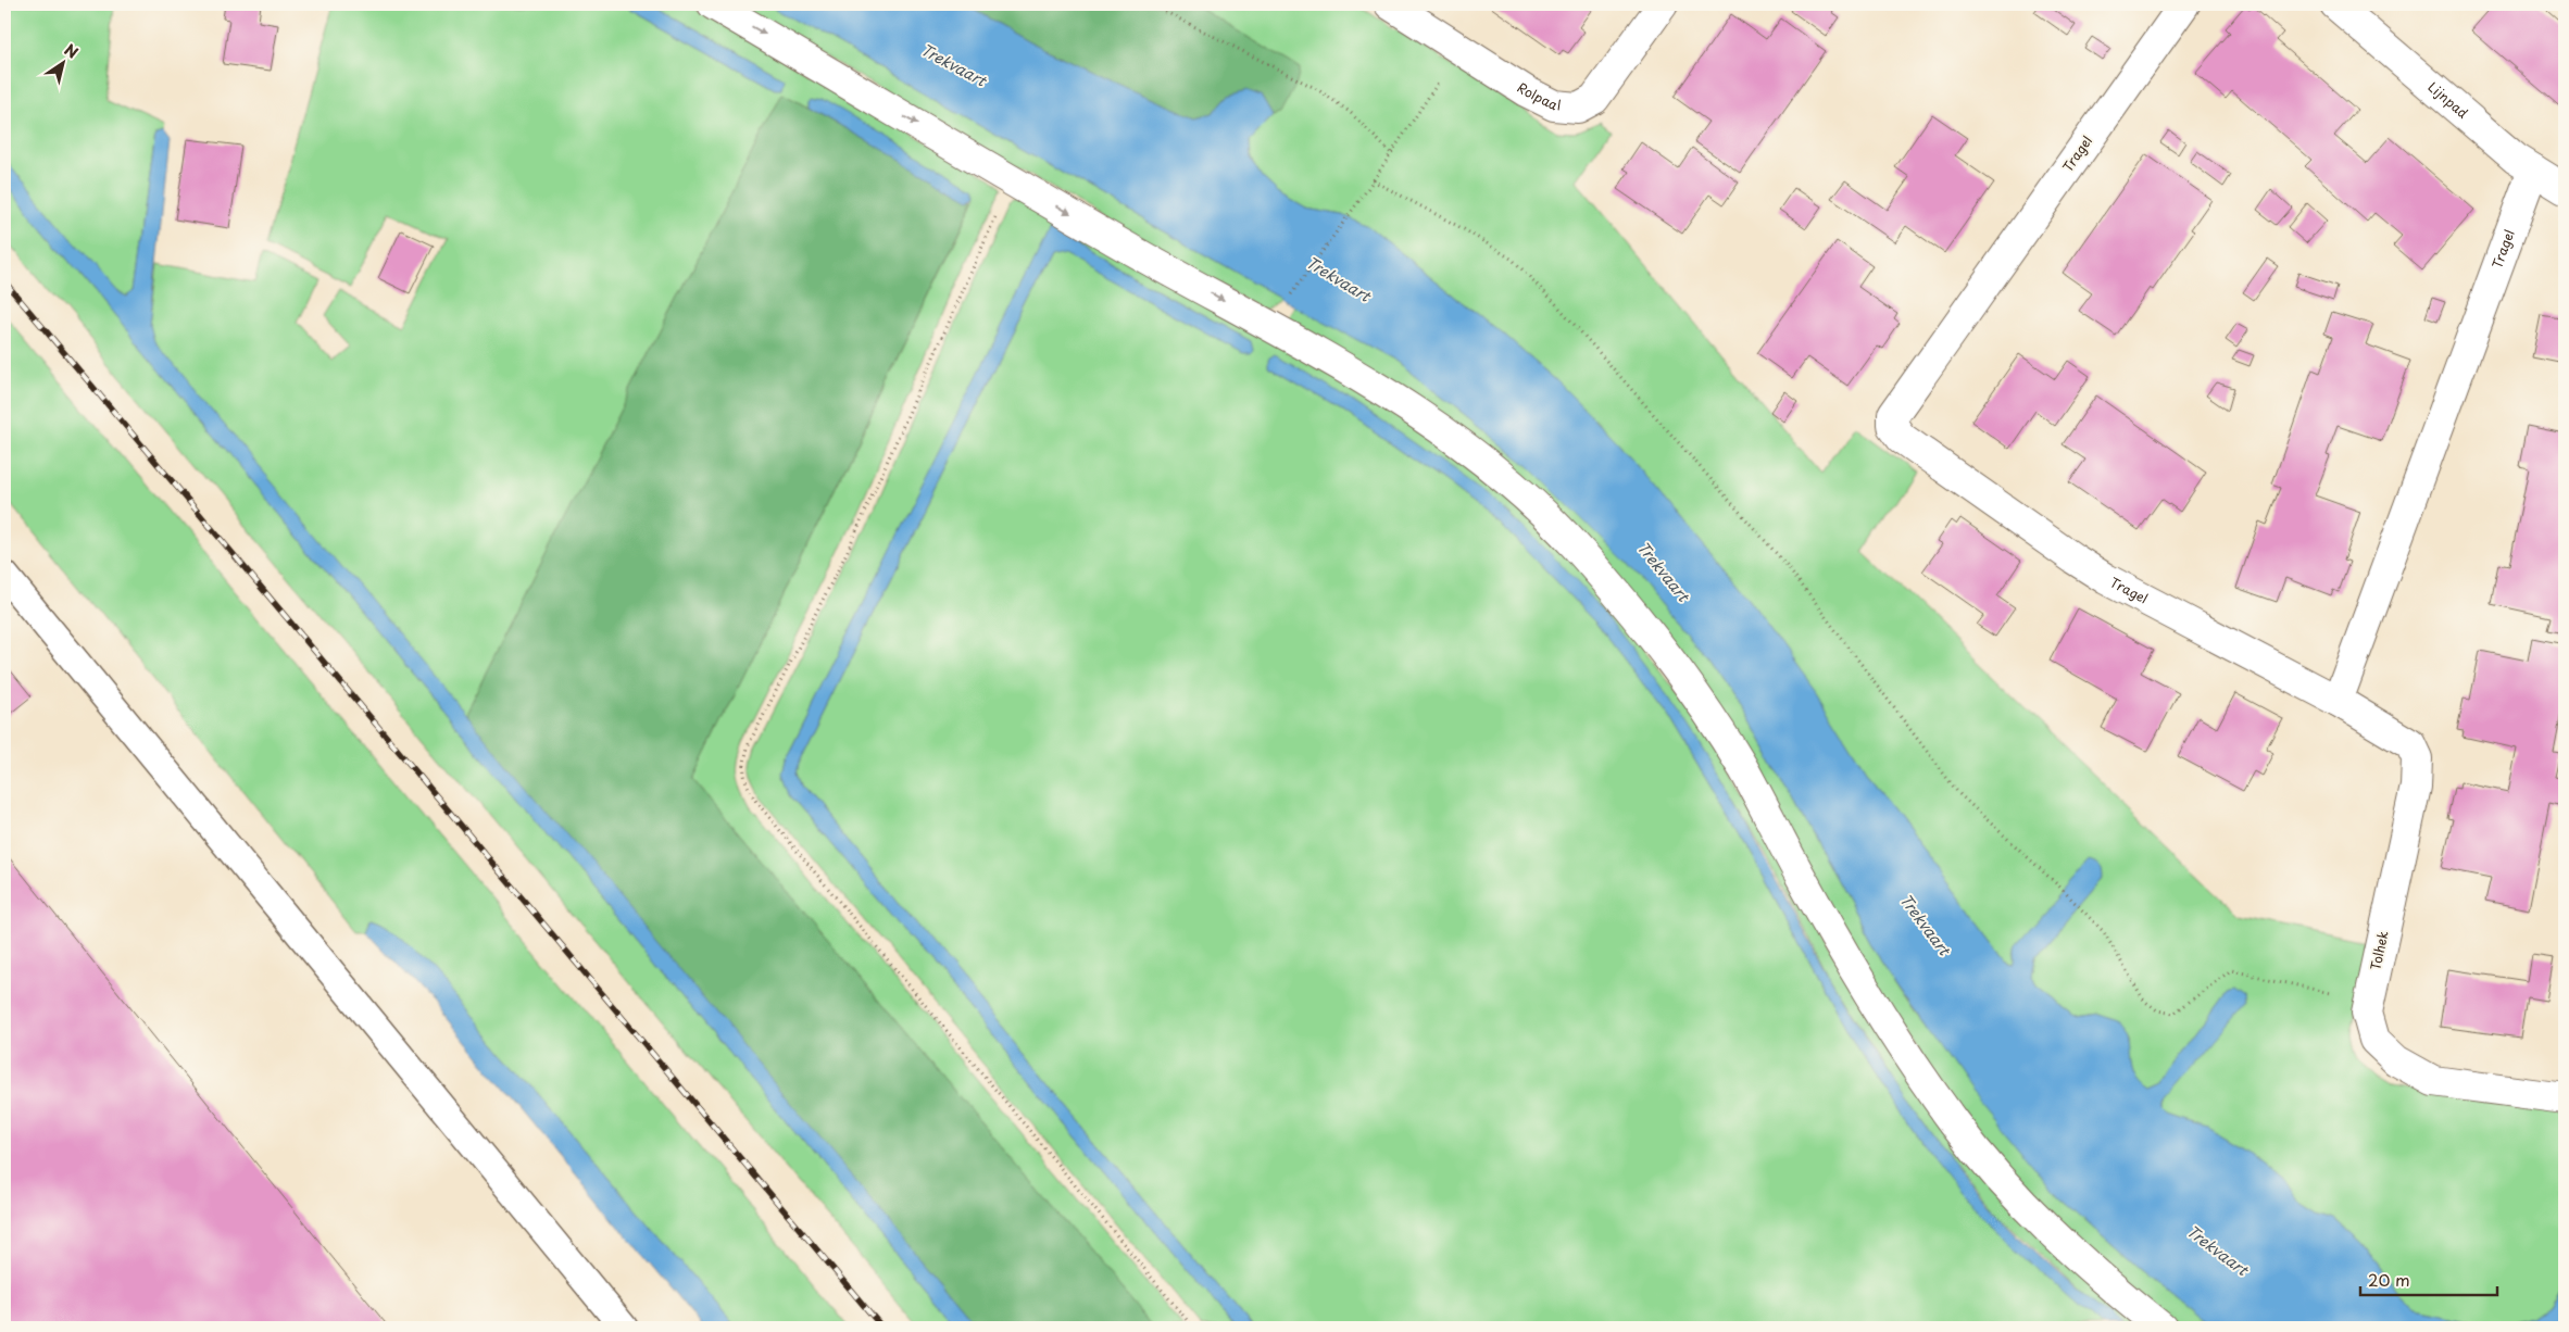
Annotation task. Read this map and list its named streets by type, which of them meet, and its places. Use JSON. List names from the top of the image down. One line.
{"streets":{"street":["Rolpaal","Lijnpad","Tragel","Tolhek"]},"crossings":[["Lijnpad","Tragel"],["Tragel","Tolhek"]],"water":["Trekvaart"],"scale_bar":"20 m","north":"top right"}
